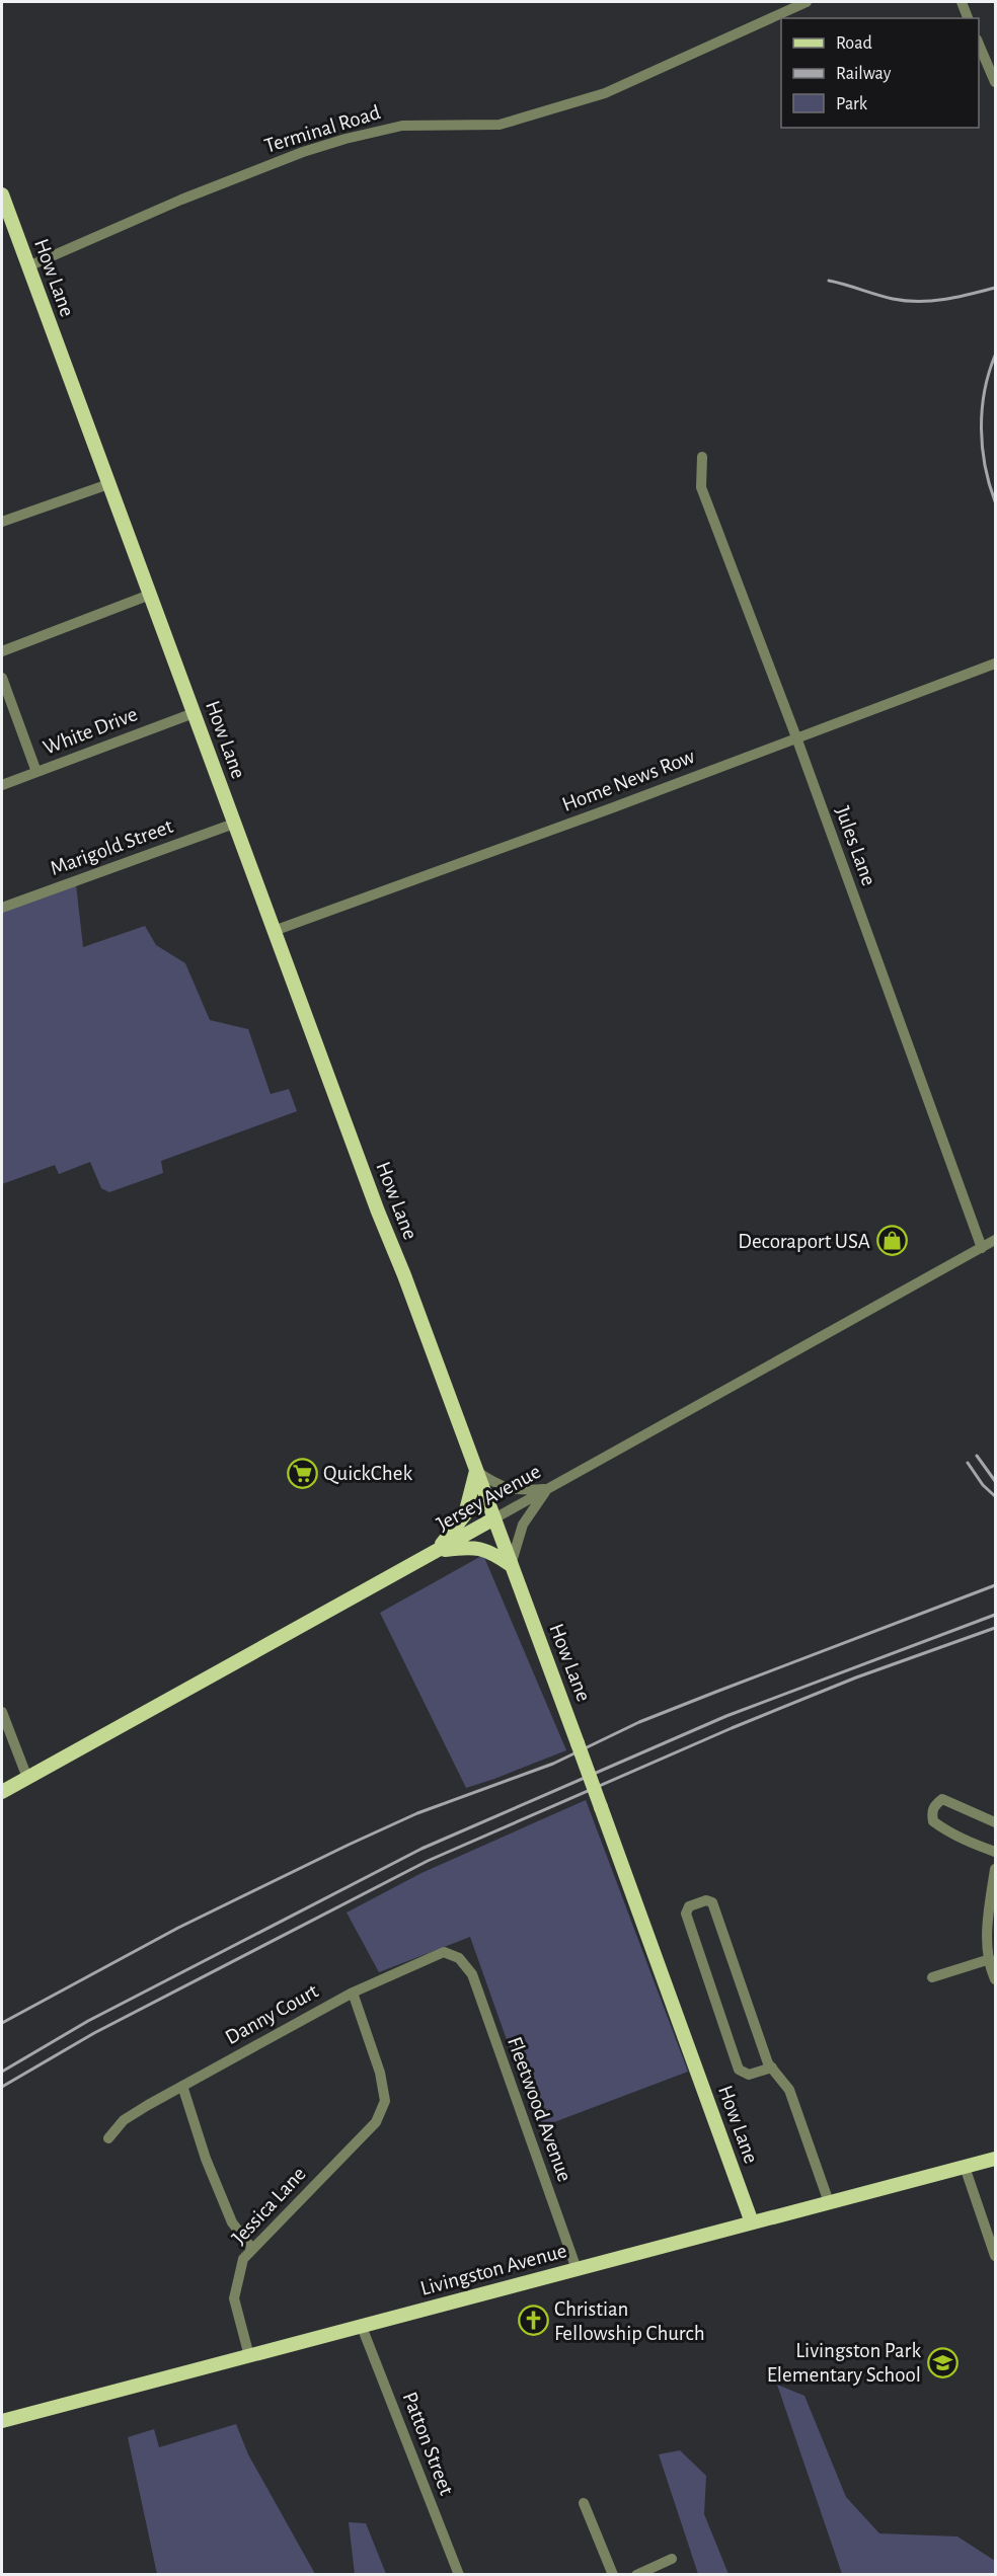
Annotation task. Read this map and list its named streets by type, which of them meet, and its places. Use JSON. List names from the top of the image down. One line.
{"streets":{"main road":["How Lane","Jersey Avenue","Livingston Avenue"],"street":["Terminal Road","White Drive","Home News Row","Jules Lane","Marigold Street","Danny Court","Fleetwood Avenue","Jessica Lane","Patton Street"]},"crossings":[["Terminal Road","How Lane"],["How Lane","White Drive"],["How Lane","Home News Row"],["How Lane","Marigold Street"],["How Lane","Jersey Avenue"],["How Lane","Livingston Avenue"],["Home News Row","Jules Lane"],["Jules Lane","Jersey Avenue"],["Danny Court","Fleetwood Avenue"],["Danny Court","Jessica Lane"],["Fleetwood Avenue","Livingston Avenue"],["Jessica Lane","Livingston Avenue"],["Livingston Avenue","Patton Street"]],"places":{"shop":["Decoraport USA"],"supermarket":["QuickChek"],"church":["Christian Fellowship Church"],"school or university":["Livingston Park Elementary School"]},"legend":["Road","Railway","Park"]}
